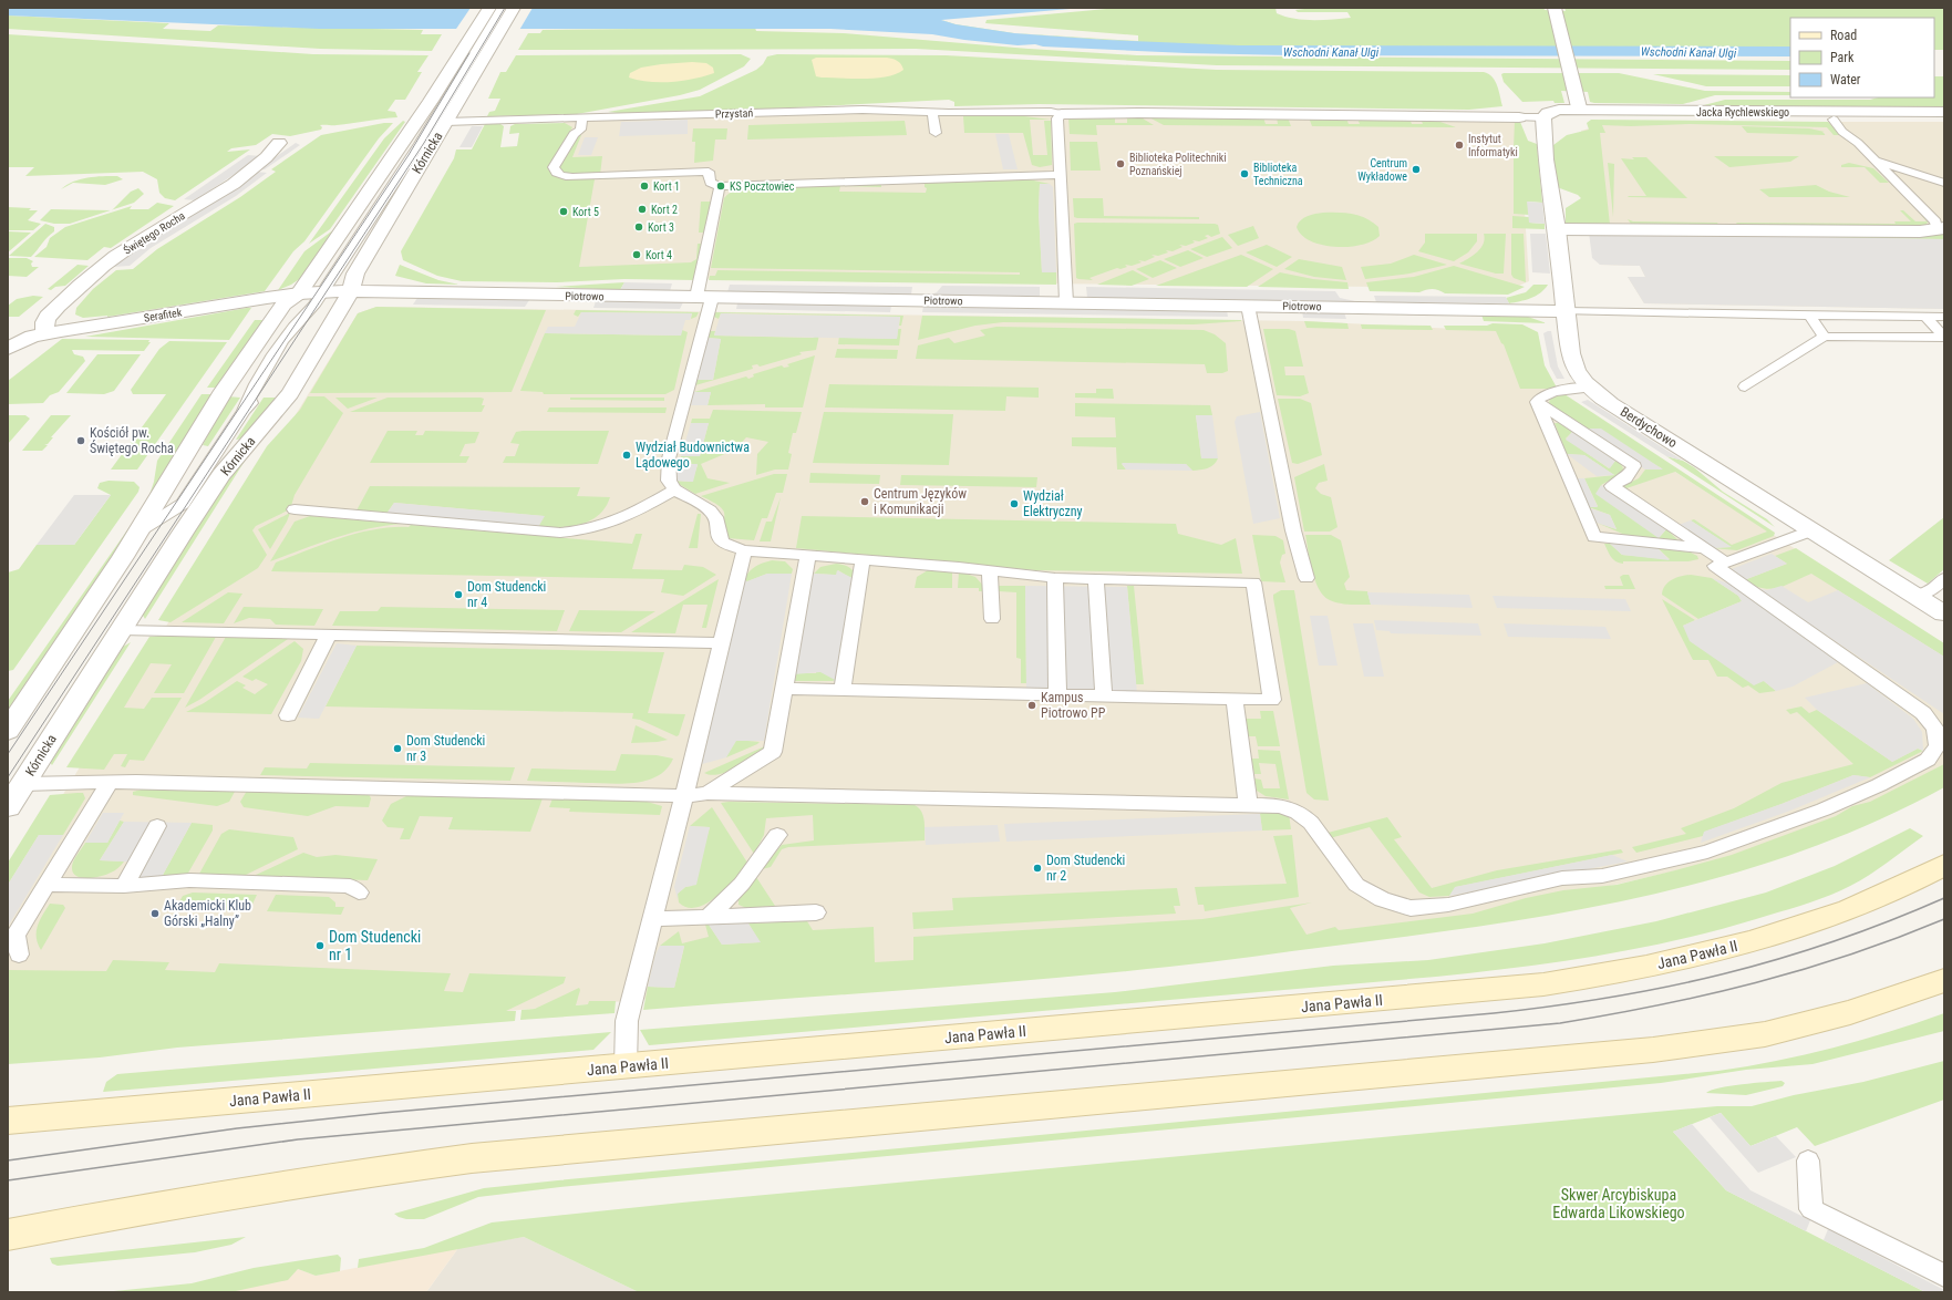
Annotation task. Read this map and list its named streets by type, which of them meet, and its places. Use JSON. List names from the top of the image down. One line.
{"streets":{"main road":["Jana Pawła II"],"street":["Jacka Rychlewskiego","Kórnicka","Świętego Rocha","Piotrowo","Serafitek","Berdychowo"],"lane":["Przystań"]},"crossings":[["Jacka Rychlewskiego","Berdychowo"],["Przystań","Kórnicka"],["Kórnicka","Piotrowo"],["Kórnicka","Serafitek"],["Świętego Rocha","Serafitek"],["Piotrowo","Serafitek"],["Piotrowo","Berdychowo"]],"water":["Wschodni Kanał Ulgi"],"parks":["Skwer Arcybiskupa Edwarda Likowskiego"],"places":["Instytut Informatyki","Biblioteka Politechniki Poznańskiej","Centrum Wykładowe","Biblioteka Techniczna","Kort 1","KS Pocztowiec","Kort 2","Kort 5","Kort 3","Kort 4","Kościół pw. Świętego Rocha","Wydział Budownictwa Lądowego","Centrum Języków i Komunikacji","Wydział Elektryczny","Dom Studencki nr 4","Kampus Piotrowo PP","Dom Studencki nr 3","Dom Studencki nr 2","Akademicki Klub Górski „Halny”","Dom Studencki nr 1"],"legend":["Road","Park","Water"]}
